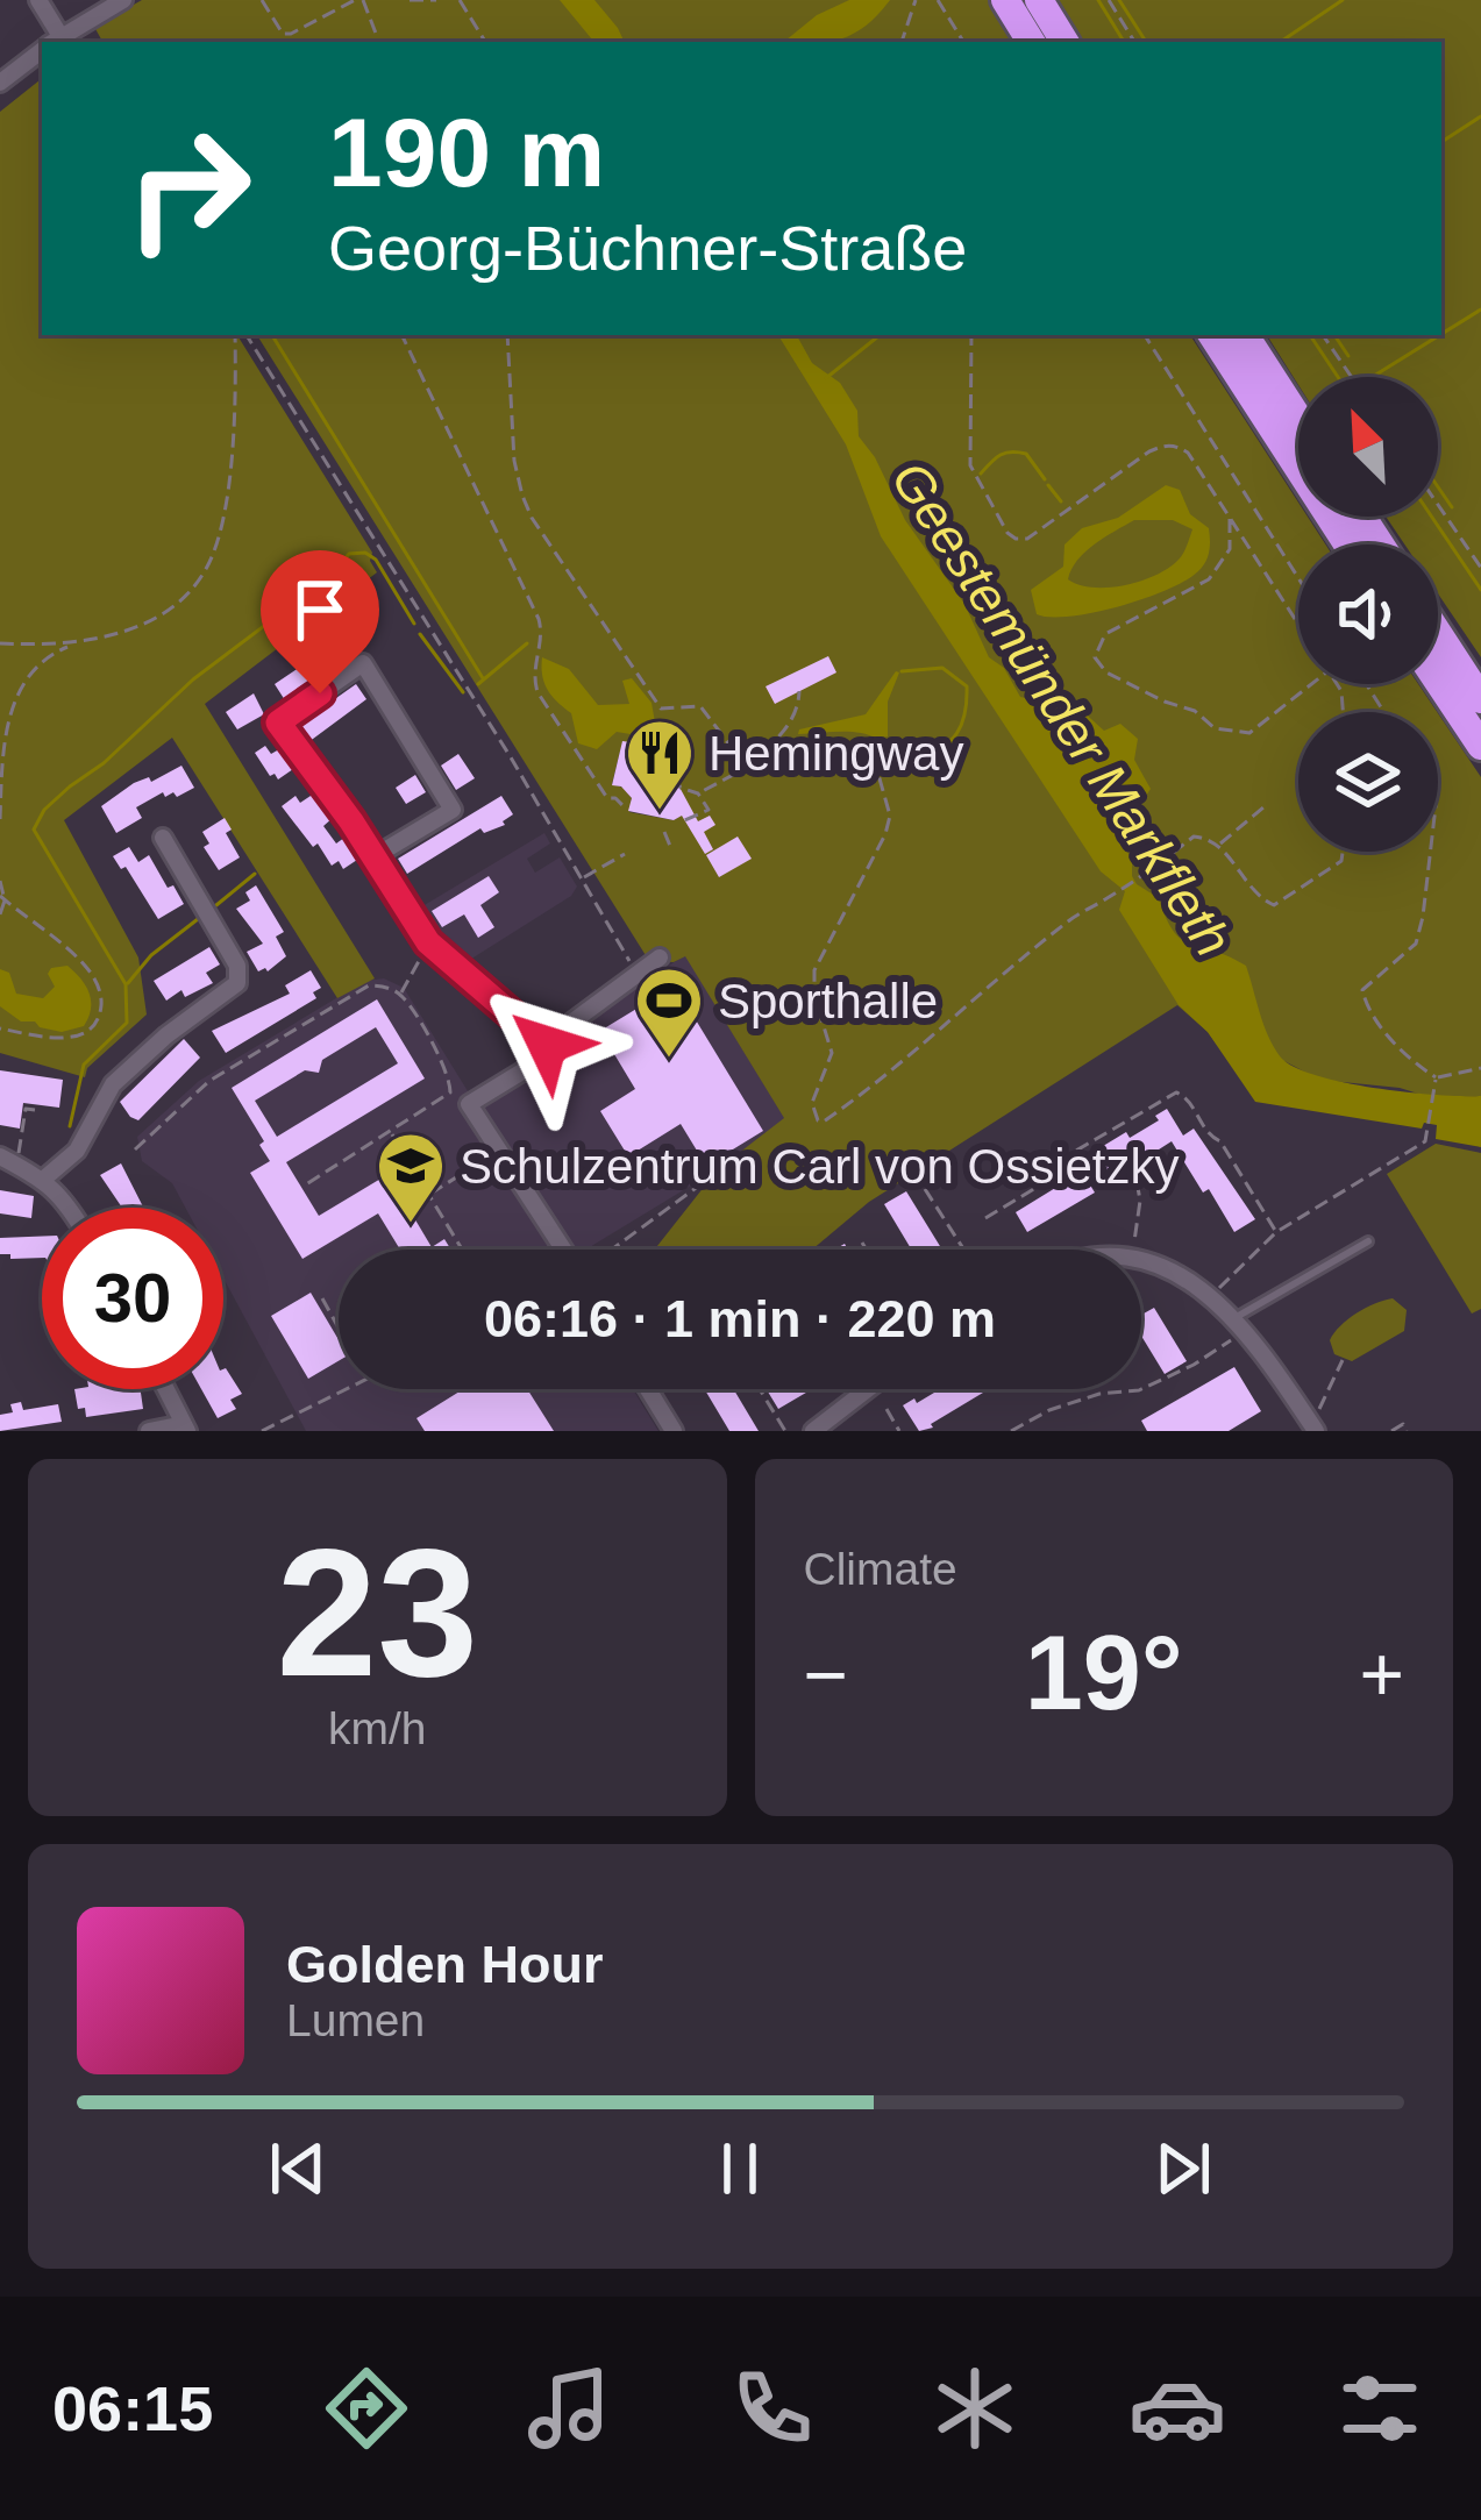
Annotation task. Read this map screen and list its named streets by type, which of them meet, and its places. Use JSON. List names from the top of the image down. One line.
{"water":["Geestemünder Markfleth"],"places":{"restaurant":["Hemingway"],"sports":["Sporthalle"],"school or university":["Schulzentrum Carl von Ossietzky"]},"north":"top left","page":{"turn":["190 m","Georg-Büchner-Straße"],"limit":"30","trip":"06:16 · 1 min · 220 m","tile":[["23","km/h"],"Climate"],"heat":["−","19°","+"],"song":["Golden Hour","Lumen"],"tabs":"06:15"}}
